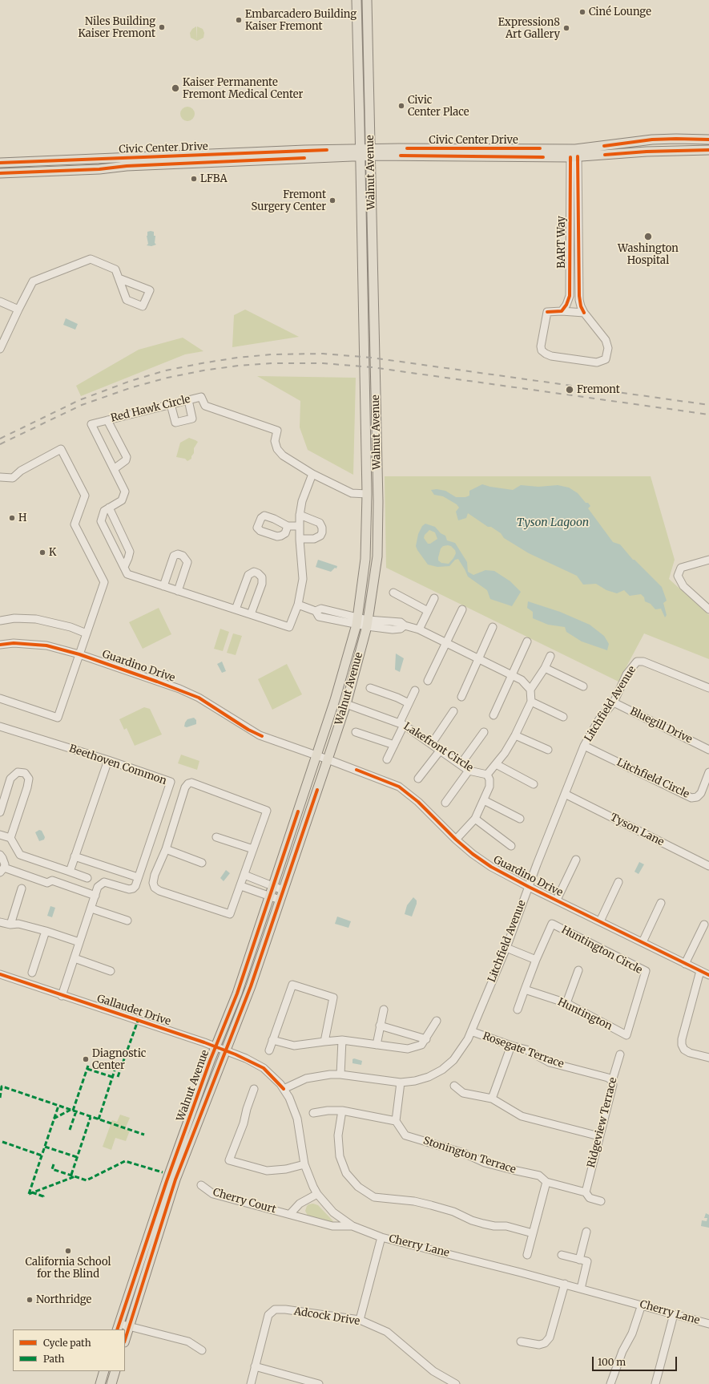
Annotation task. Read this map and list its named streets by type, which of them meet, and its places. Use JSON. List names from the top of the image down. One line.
{"streets":{"main road":["Civic Center Drive","Walnut Avenue"],"street":["BART Way","Red Hawk Circle","Guardino Drive","Litchfield Avenue","Bluegill Drive","Lakefront Circle","Beethoven Common","Litchfield Circle","Tyson Lane","Huntington Circle","Gallaudet Drive","Huntington","Rosegate Terrace","Ridgeview Terrace","Stonington Terrace","Cherry Court","Cherry Lane","Adcock Drive"]},"crossings":[["Civic Center Drive","Walnut Avenue"],["Civic Center Drive","BART Way"],["Walnut Avenue","Guardino Drive"],["Walnut Avenue","Lakefront Circle"],["Walnut Avenue","Gallaudet Drive"],["Walnut Avenue","Cherry Lane"],["Guardino Drive","Litchfield Avenue"],["Litchfield Avenue","Bluegill Drive"],["Litchfield Avenue","Litchfield Circle"],["Litchfield Avenue","Tyson Lane"],["Litchfield Avenue","Rosegate Terrace"],["Litchfield Avenue","Cherry Lane"],["Huntington Circle","Huntington"],["Gallaudet Drive","Cherry Lane"],["Rosegate Terrace","Ridgeview Terrace"],["Ridgeview Terrace","Stonington Terrace"],["Cherry Court","Cherry Lane"]],"water":["Tyson Lagoon"],"places":["Ciné Lounge","Embarcadero Building Kaiser Fremont","Niles Building Kaiser Fremont","Expression8 Art Gallery","Kaiser Permanente Fremont Medical Center","Civic Center Place","LFBA","Fremont Surgery Center","Washington Hospital","Fremont","H","K","Diagnostic Center","California School for the Blind","Northridge"],"legend":["Cycle path","Path"],"scale_bar":"100 m"}
